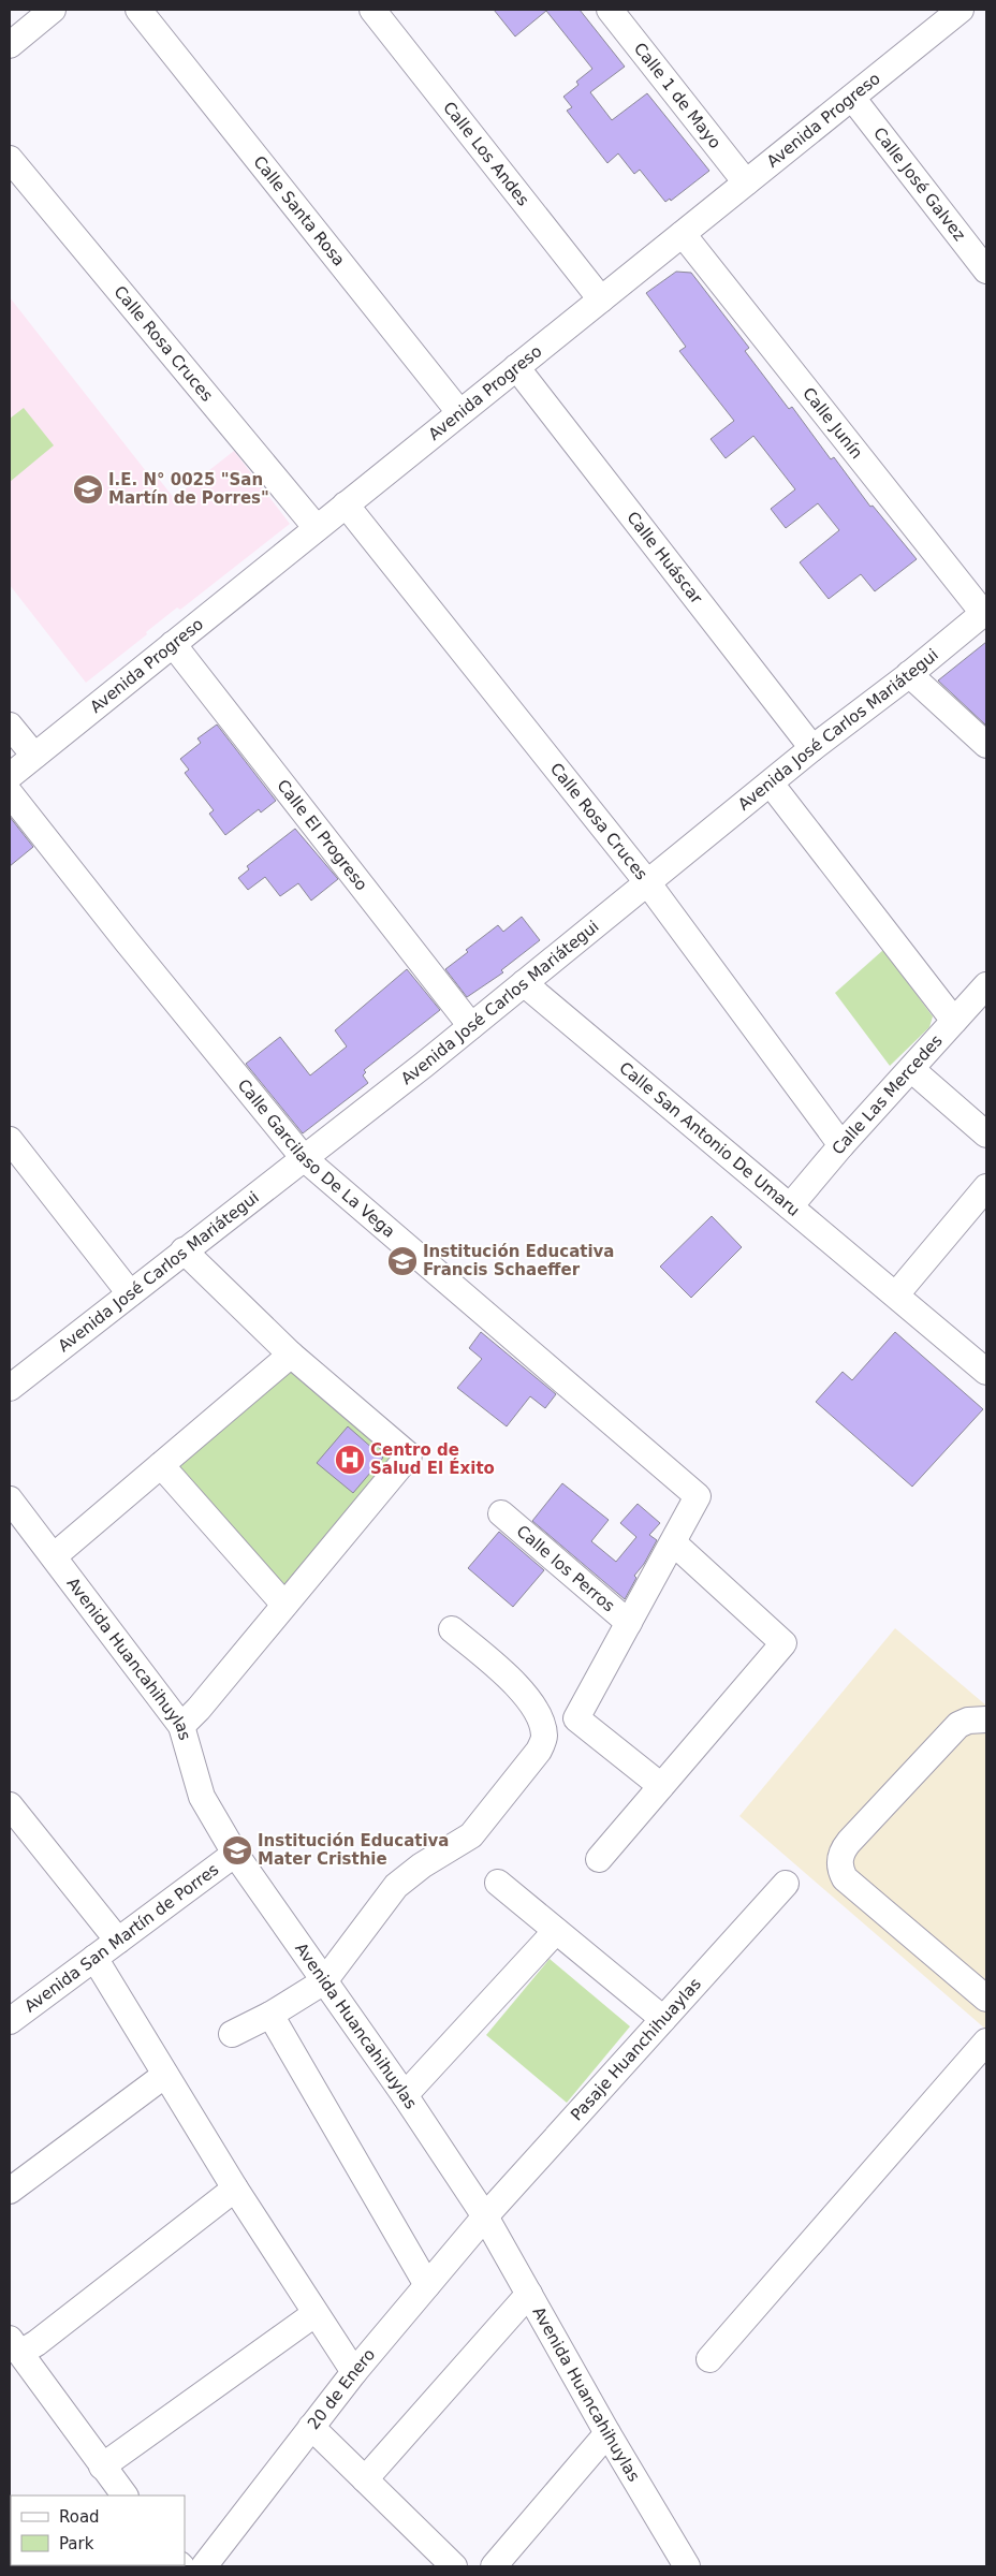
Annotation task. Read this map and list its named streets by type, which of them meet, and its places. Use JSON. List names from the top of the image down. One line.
{"streets":{"street":["Calle 1 de Mayo","Avenida Progreso","Calle Los Andes","Calle José Galvez","Calle Santa Rosa","Calle Rosa Cruces","Calle Junín","Calle Huáscar","Avenida José Carlos Mariátegui","Calle El Progreso","Calle Las Mercedes","Calle San Antonio De Umaru","Calle Garcilaso De La Vega","Calle los Perros","Avenida Huancahihuylas","Avenida San Martín de Porres","Pasaje Huanchihuaylas","20 de Enero"]},"crossings":[["Calle 1 de Mayo","Avenida Progreso"],["Avenida Progreso","Calle Los Andes"],["Avenida Progreso","Calle José Galvez"],["Avenida Progreso","Calle Santa Rosa"],["Avenida Progreso","Calle Rosa Cruces"],["Avenida Progreso","Calle Junín"],["Avenida Progreso","Calle Huáscar"],["Avenida Progreso","Calle El Progreso"],["Calle Rosa Cruces","Avenida José Carlos Mariátegui"],["Calle Rosa Cruces","Calle Las Mercedes"],["Calle Junín","Avenida José Carlos Mariátegui"],["Calle Huáscar","Avenida José Carlos Mariátegui"],["Avenida José Carlos Mariátegui","Calle El Progreso"],["Avenida José Carlos Mariátegui","Calle San Antonio De Umaru"],["Avenida José Carlos Mariátegui","Calle Garcilaso De La Vega"],["Calle Las Mercedes","Calle San Antonio De Umaru"],["Avenida Huancahihuylas","Avenida San Martín de Porres"],["Avenida Huancahihuylas","Pasaje Huanchihuaylas"],["Avenida Huancahihuylas","20 de Enero"],["Pasaje Huanchihuaylas","20 de Enero"]],"places":{"school or university":["I.E. N° 0025 \"San Martín de Porres\"","Institución Educativa Francis Schaeffer","Institución Educativa Mater Cristhie"],"hospital":["Centro de Salud El Éxito"]},"legend":["Road","Park"]}
